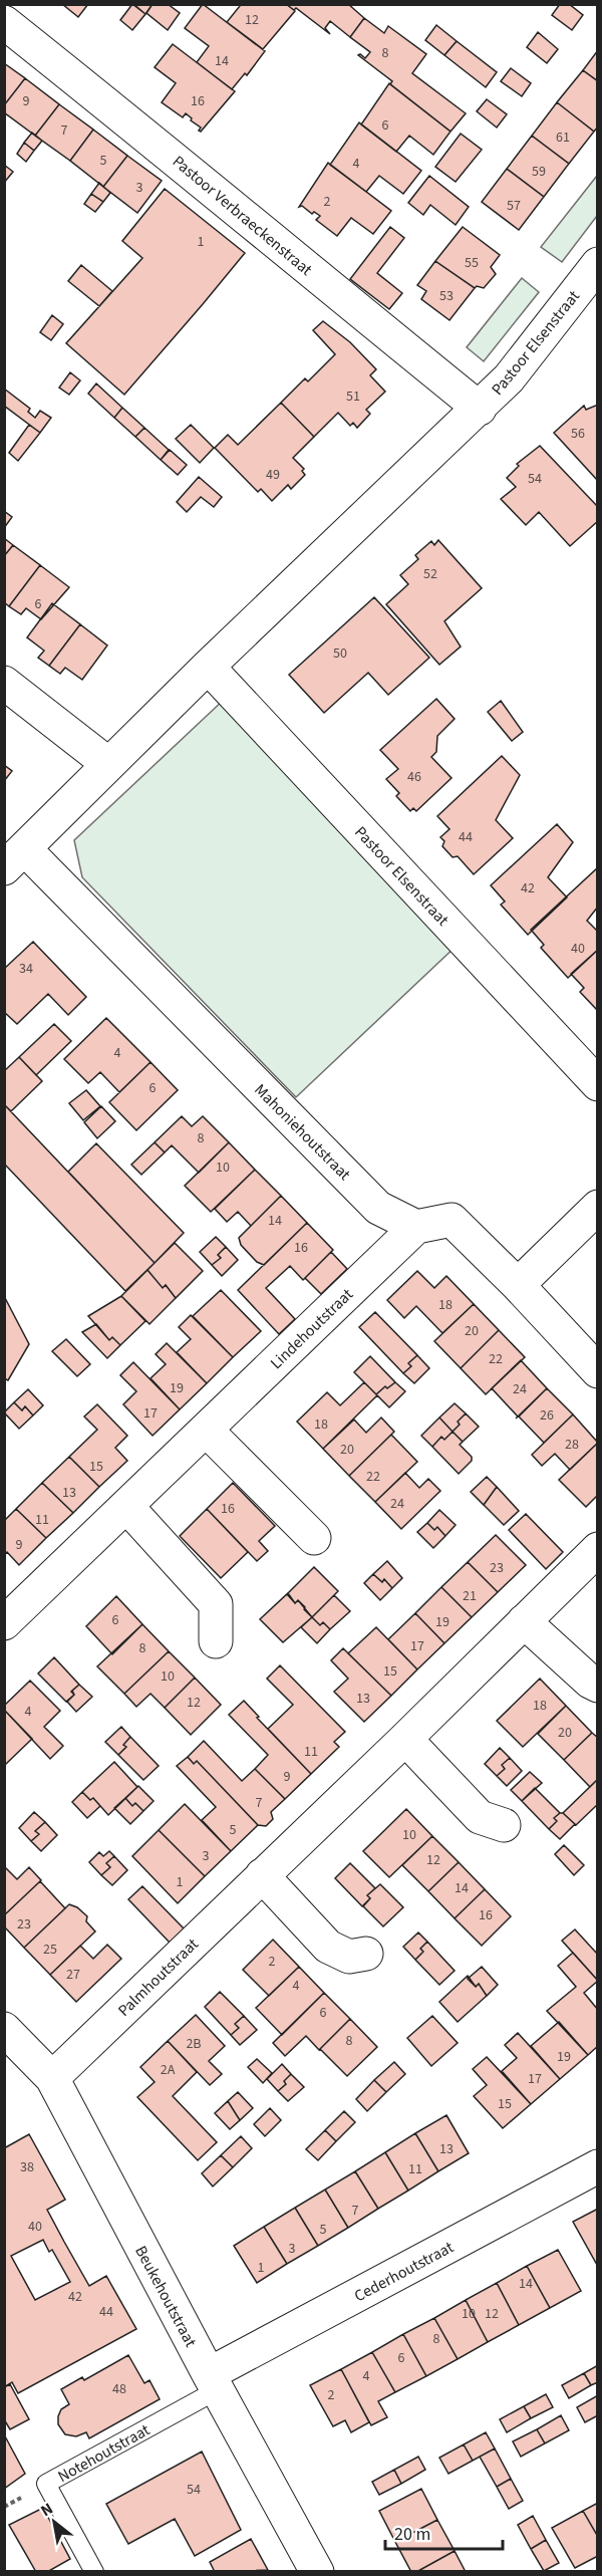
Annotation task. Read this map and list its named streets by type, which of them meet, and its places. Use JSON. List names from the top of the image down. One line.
{"streets":{"street":["Pastoor Verbraeckenstraat","Pastoor Elsenstraat","Mahoniehoutstraat","Lindehoutstraat","Palmhoutstraat","Cederhoutstraat","Beukehoutstraat"],"lane":["Notehoutstraat"]},"crossings":[["Pastoor Verbraeckenstraat","Pastoor Elsenstraat"],["Pastoor Elsenstraat","Mahoniehoutstraat"],["Mahoniehoutstraat","Lindehoutstraat"],["Palmhoutstraat","Beukehoutstraat"],["Cederhoutstraat","Beukehoutstraat"],["Cederhoutstraat","Notehoutstraat"],["Beukehoutstraat","Notehoutstraat"]],"house_numbers":["12","8","14","9","16","6","7","61","5","4","59","3","2","57","1","55","53","51","56","49","54","52","6","50","46","44","42","40","34","4","6","8","10","14","16","18","20","22","19","24","17","26","18","28","20","15","22","13","24","16","11","9","23","21","6","19","17","8","15","10","13","12","18","4","20","11","9","7","5","10","3","12","1","14","16","23","25","2","27","4","6","8","2B","19","2A","17","15","13","38","11","7","40","5","3","1","14","42","44","10","12","8","6","4","48","2","54"],"scale_bar":"20 m","north":"top left"}
